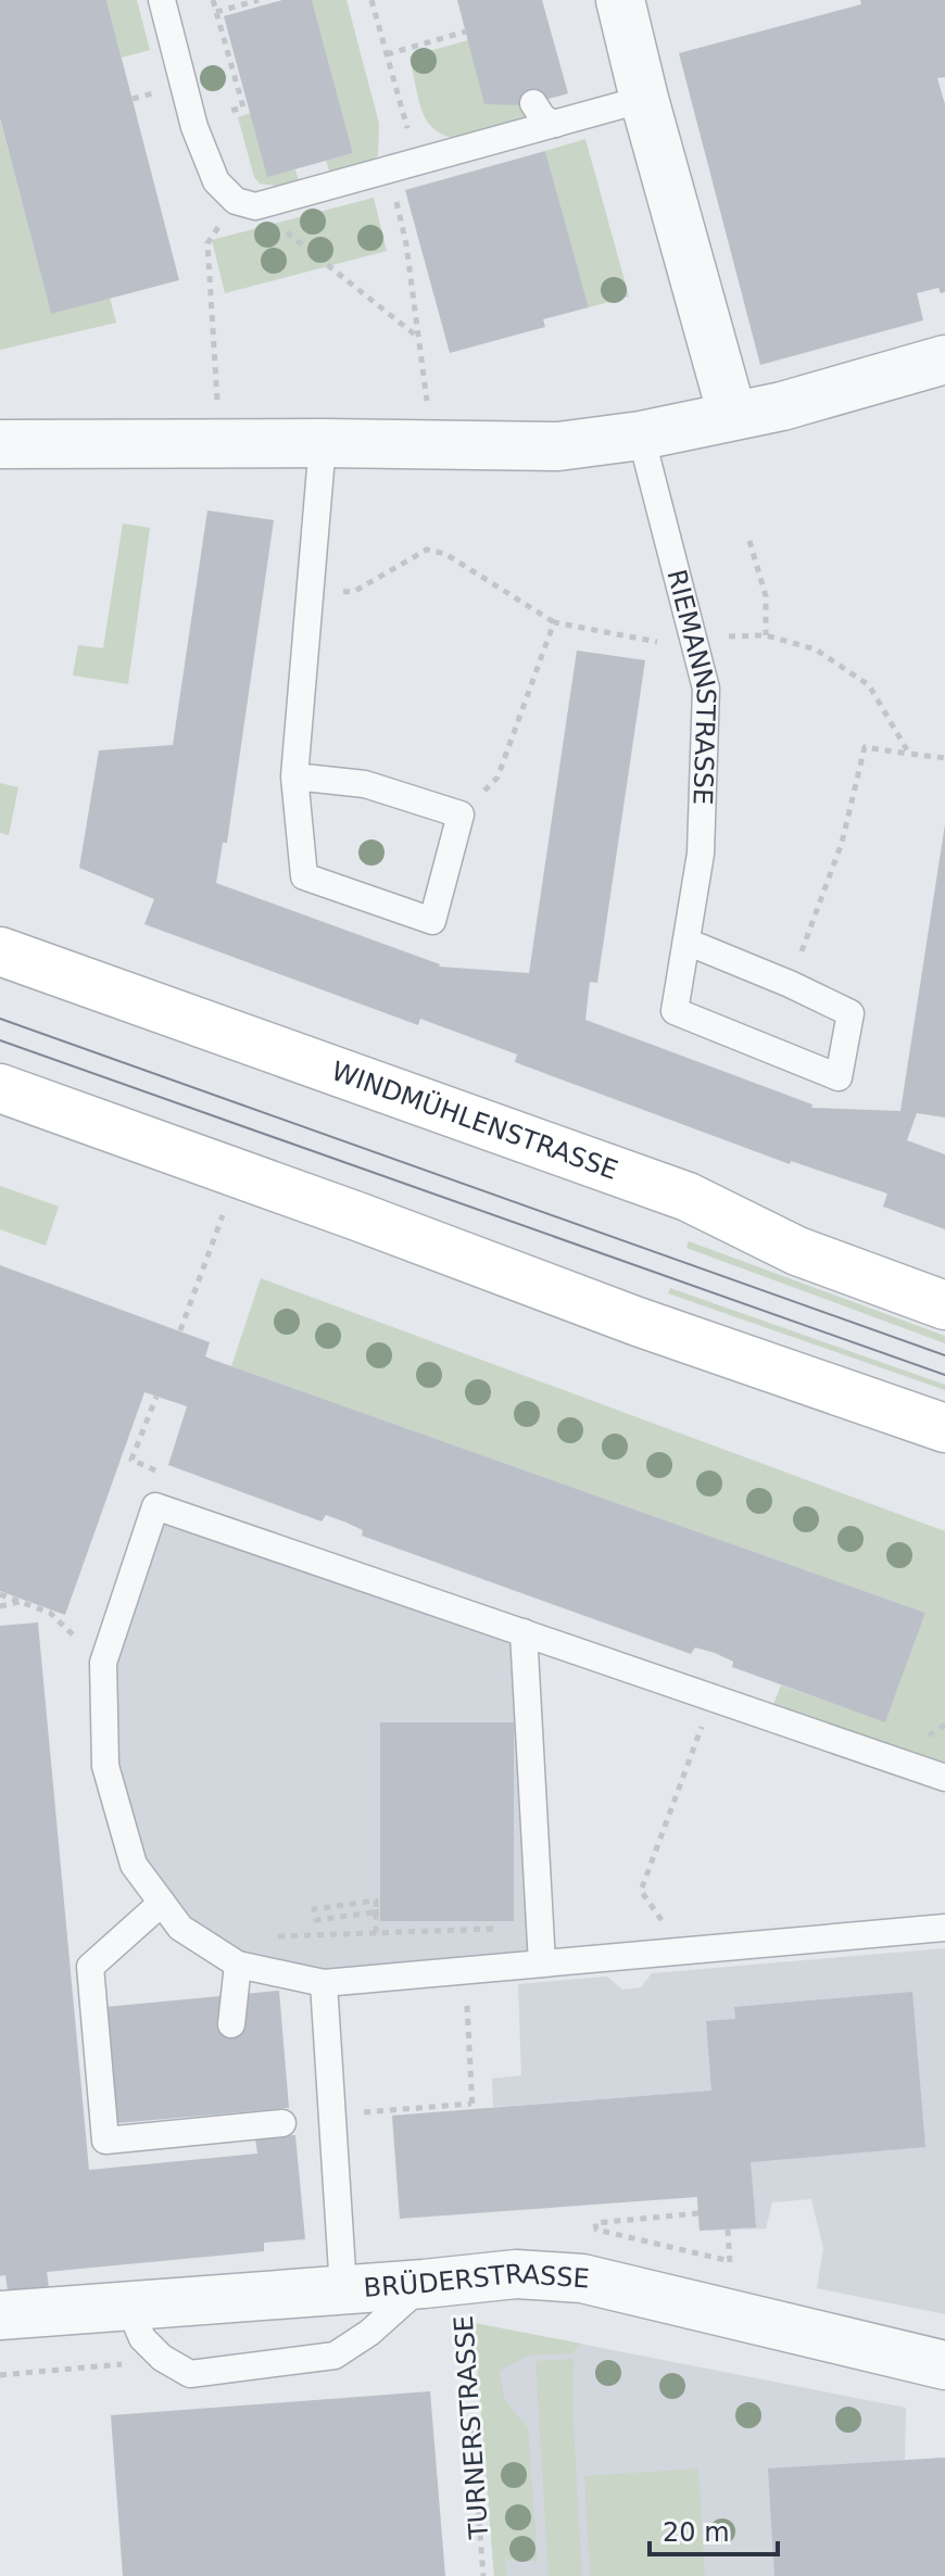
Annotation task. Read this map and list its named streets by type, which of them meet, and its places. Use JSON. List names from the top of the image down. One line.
{"streets":{"main road":["WINDMÜHLENSTRASSE"],"street":["BRÜDERSTRASSE"],"lane":["RIEMANNSTRASSE"],"path":["TURNERSTRASSE"]},"crossings":[["BRÜDERSTRASSE","TURNERSTRASSE"]],"scale_bar":"20 m"}
